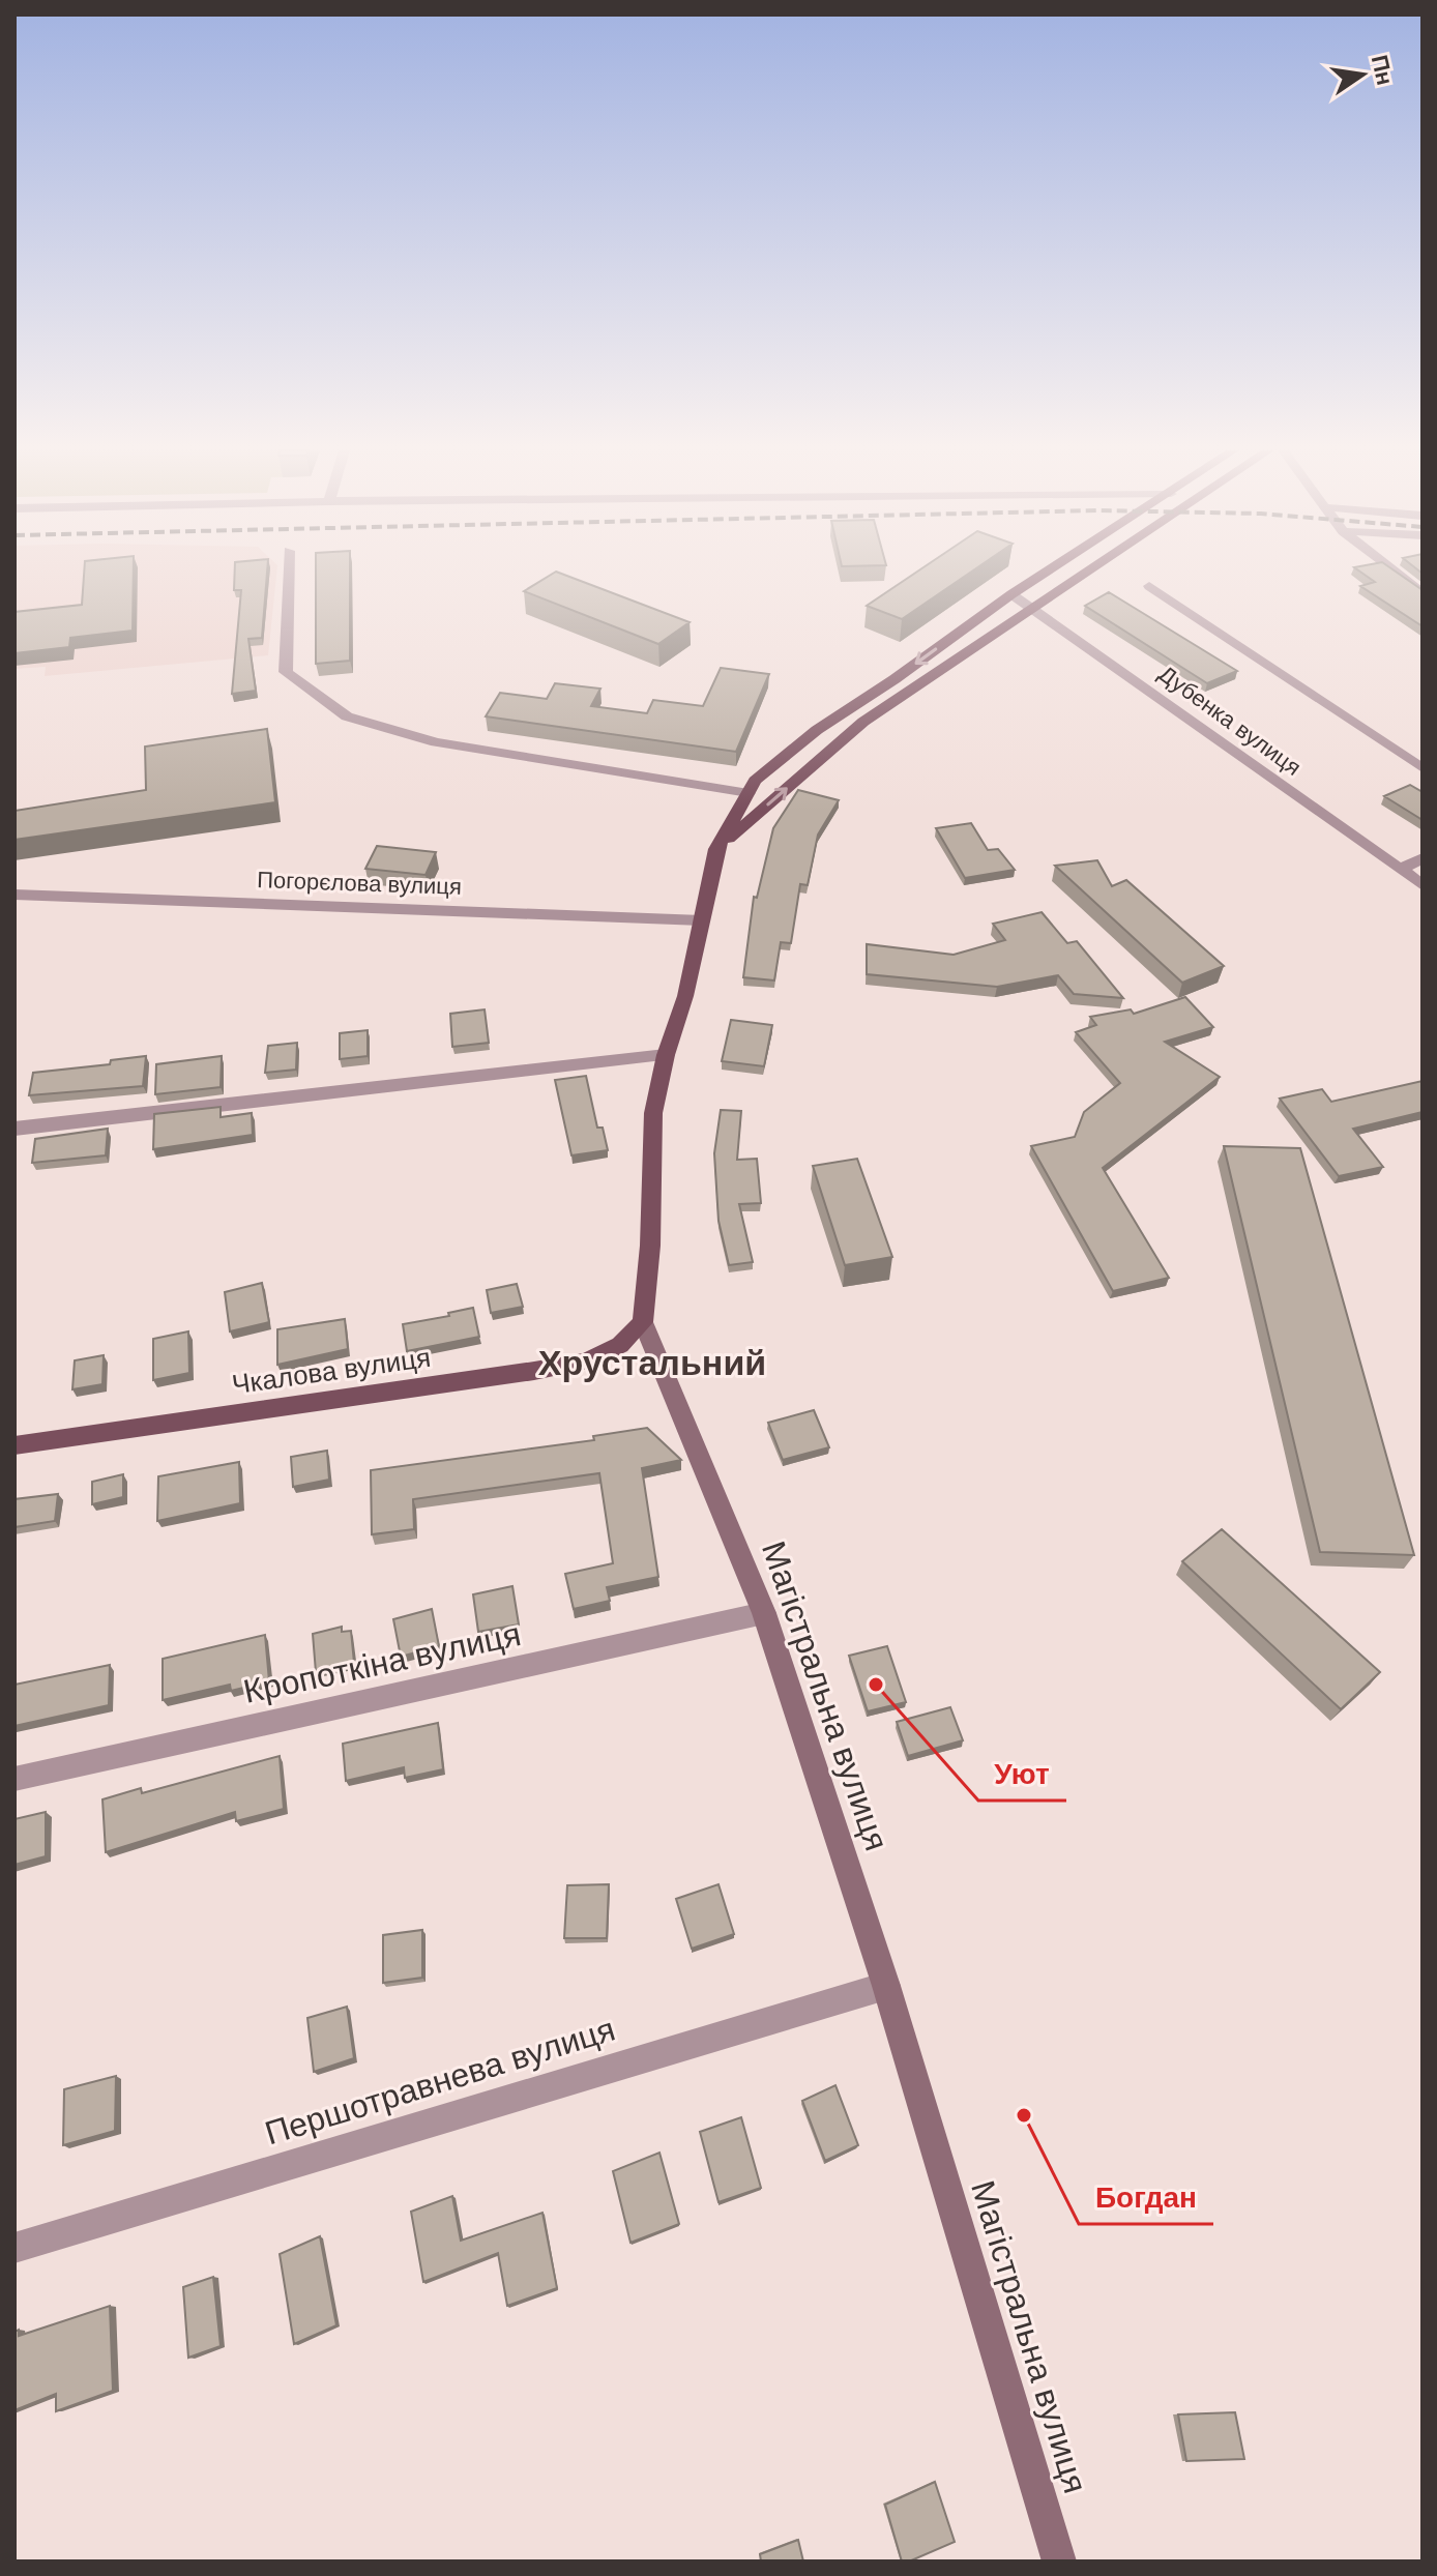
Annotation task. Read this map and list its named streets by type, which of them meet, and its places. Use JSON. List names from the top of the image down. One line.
{"streets":{"main road":["Чкалова вулиця","Магістральна вулиця"],"street":["Дубенка вулиця","Погорєлова вулиця","Кропоткіна вулиця","Першотравнева вулиця"]},"crossings":[["Дубенка вулиця","Магістральна вулиця"],["Погорєлова вулиця","Магістральна вулиця"],["Чкалова вулиця","Магістральна вулиця"],["Кропоткіна вулиця","Магістральна вулиця"],["Магістральна вулиця","Першотравнева вулиця"]],"districts":["Хрустальний"],"places":["Уют","Богдан"],"north":"right"}
